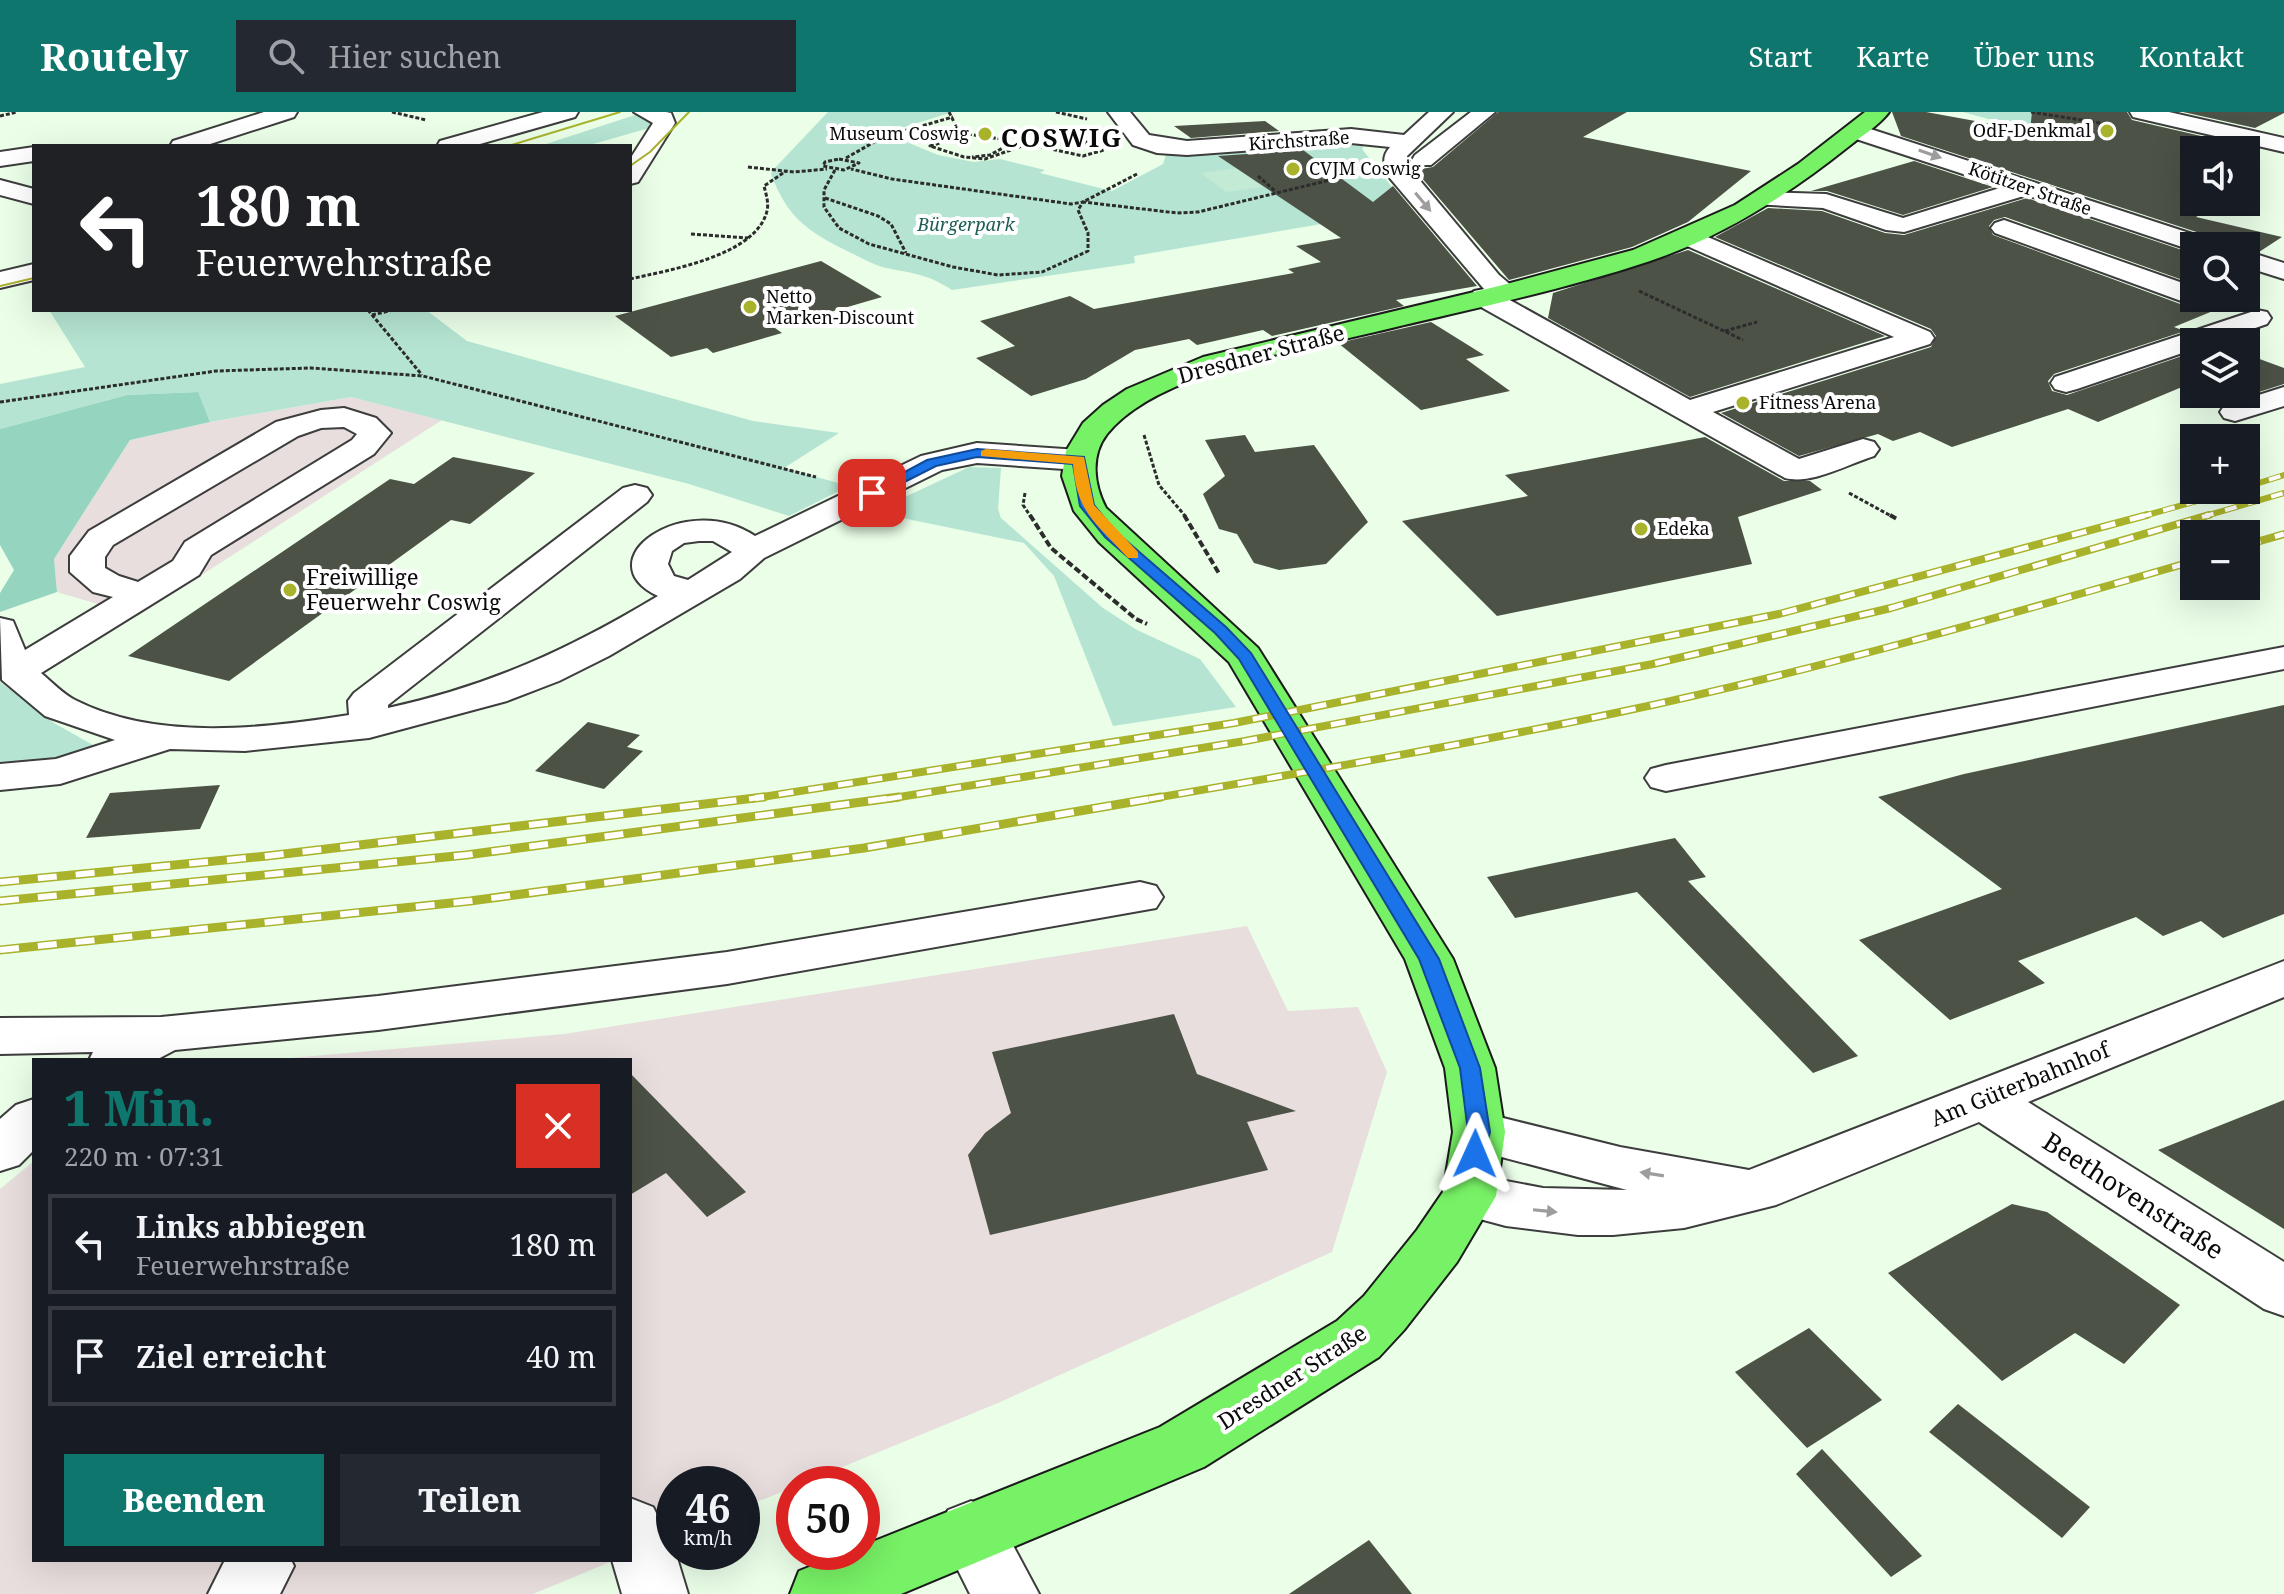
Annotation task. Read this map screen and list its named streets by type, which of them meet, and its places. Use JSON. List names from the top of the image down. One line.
{"streets":{"main road":["Dresdner Straße"],"street":["Kirchstraße","Kötitzer Straße","Am Güterbahnhof","Beethovenstraße"]},"crossings":[["Kötitzer Straße","Dresdner Straße"],["Dresdner Straße","Am Güterbahnhof"],["Am Güterbahnhof","Beethovenstraße"]],"districts":["COSWIG"],"parks":["Bürgerpark"],"places":["OdF-Denkmal","Museum Coswig","CVJM Coswig","Netto Marken-Discount","Fitness Arena","Edeka","Freiwillige Feuerwehr Coswig"],"page":{"header":"Routely","search":"Hier suchen","nav":["Start","Karte","Über uns","Kontakt"],"map_buttons":["+","−"],"turn":["180 m","Feuerwehrstraße"],"heading":["1 Min.","220 m · 07:31"],"list":[{"name":"Links abbiegen","note":"Feuerwehrstraße","value":"180 m"},{"name":"Ziel erreicht","value":"40 m"}],"buttons":["Beenden","Teilen"],"speed":"46 km/h","limit":"50"}}
